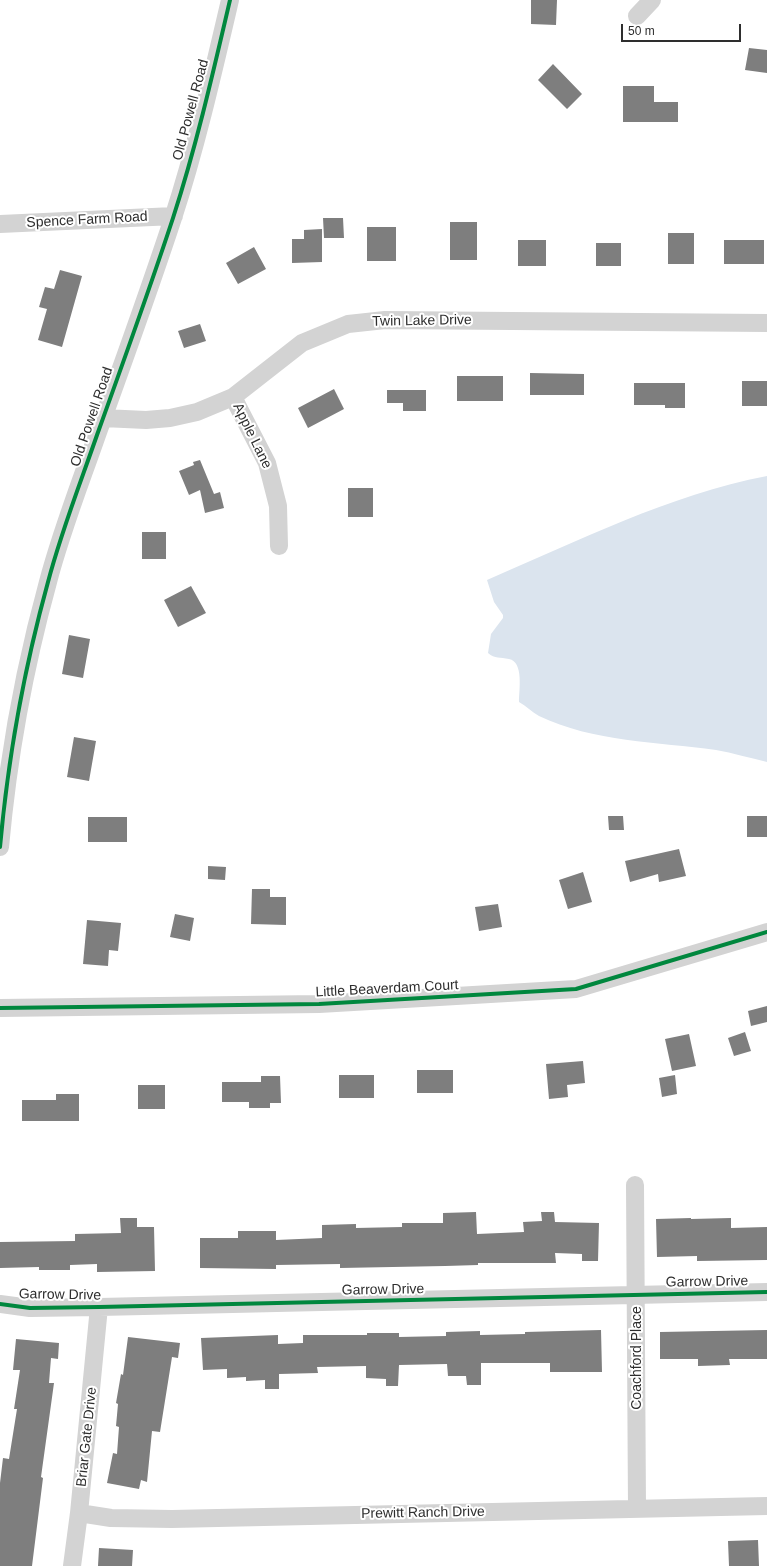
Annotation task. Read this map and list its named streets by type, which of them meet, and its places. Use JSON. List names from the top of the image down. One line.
{"streets":{"street":["Old Powell Road","Spence Farm Road","Twin Lake Drive","Apple Lane","Little Beaverdam Court","Garrow Drive","Coachford Place","Briar Gate Drive","Prewitt Ranch Drive"]},"crossings":[["Old Powell Road","Spence Farm Road"],["Old Powell Road","Twin Lake Drive"],["Twin Lake Drive","Apple Lane"],["Garrow Drive","Coachford Place"],["Garrow Drive","Briar Gate Drive"],["Coachford Place","Prewitt Ranch Drive"],["Briar Gate Drive","Prewitt Ranch Drive"]],"scale_bar":"50 m"}
